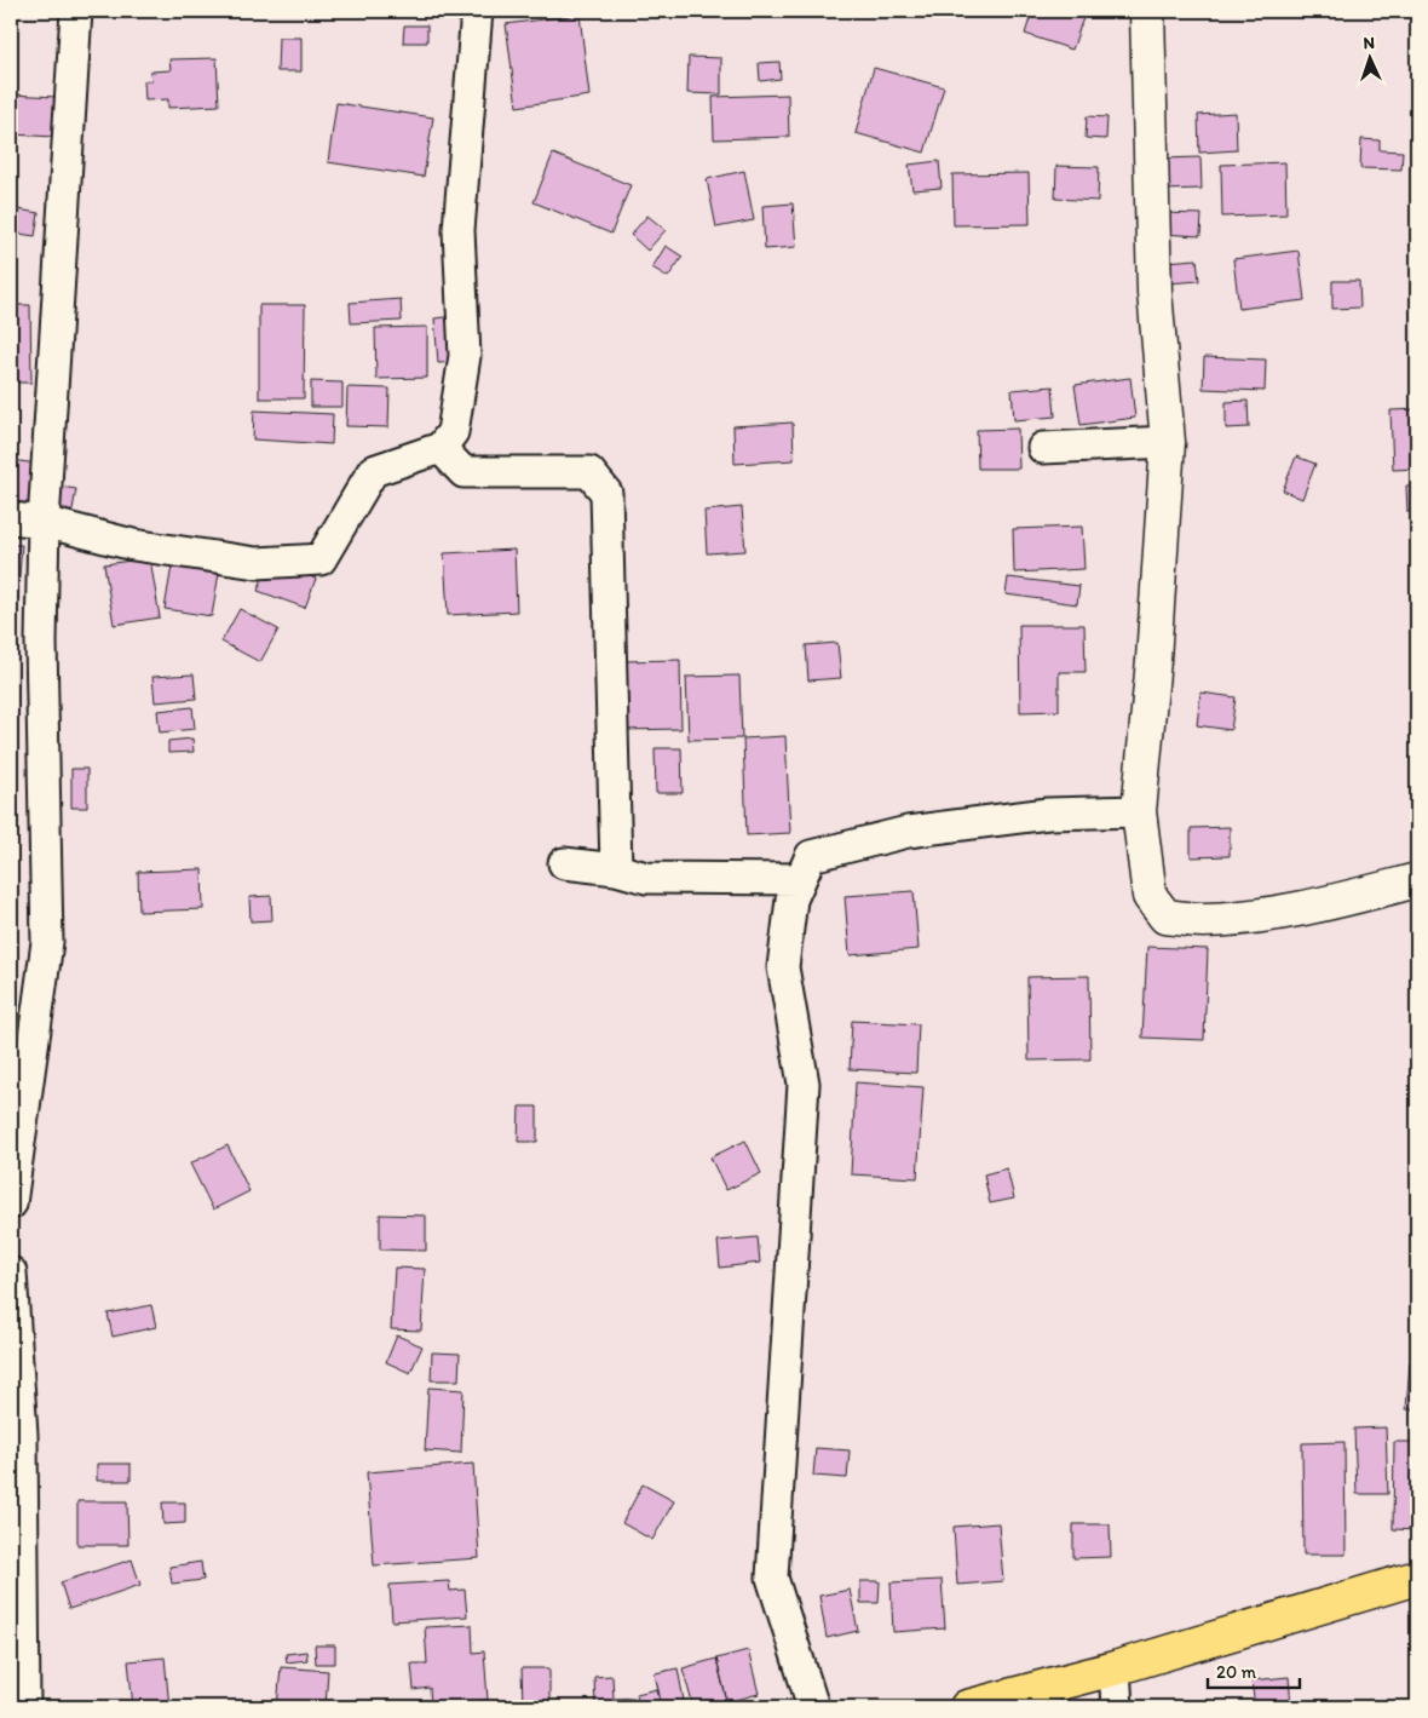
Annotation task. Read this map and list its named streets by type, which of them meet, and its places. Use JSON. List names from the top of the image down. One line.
{"scale_bar":"20 m","north":"top"}
